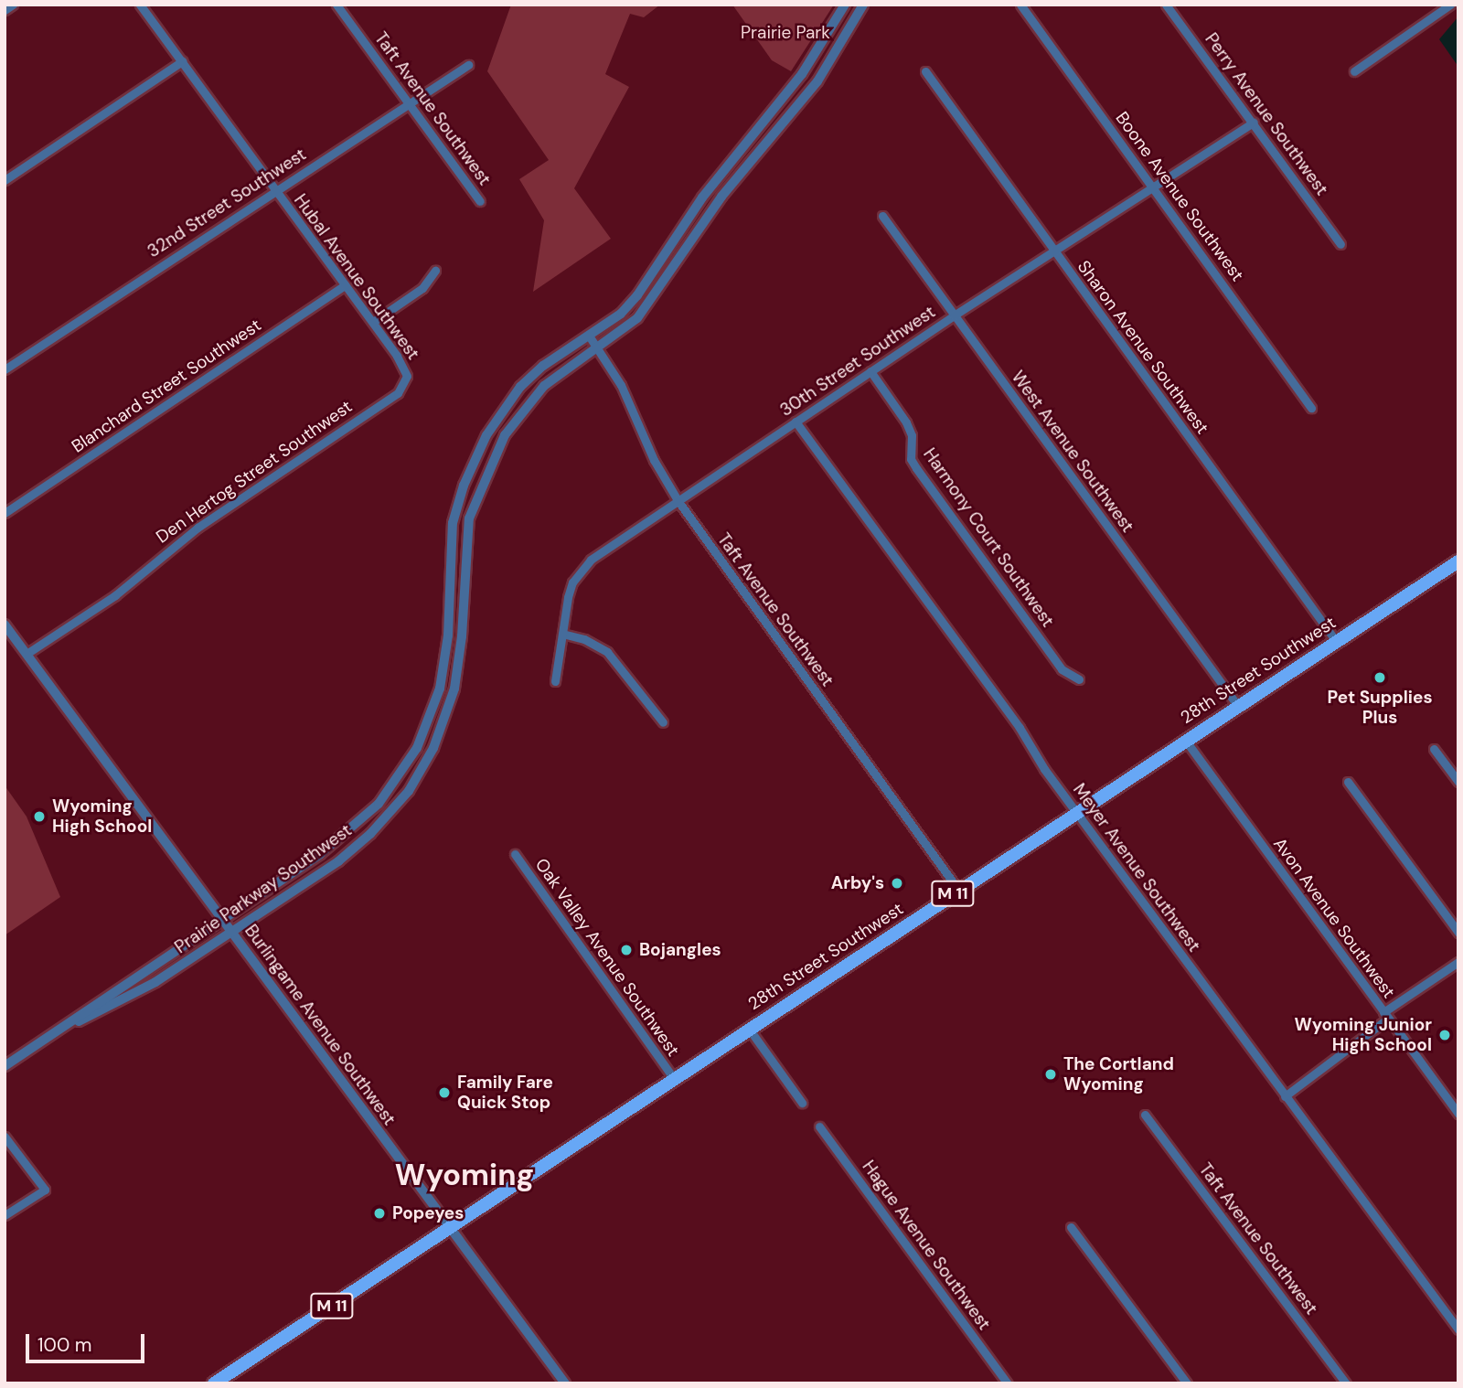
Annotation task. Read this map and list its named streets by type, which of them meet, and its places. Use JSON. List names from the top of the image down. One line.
{"streets":{"main road":["28th Street Southwest","M 11"],"street":["Taft Avenue Southwest","Perry Avenue Southwest","Boone Avenue Southwest","32nd Street Southwest","Hubal Avenue Southwest","Sharon Avenue Southwest","30th Street Southwest","Blanchard Street Southwest","West Avenue Southwest","Den Hertog Street Southwest","Harmony Court Southwest","Meyer Avenue Southwest","Prairie Parkway Southwest","Avon Avenue Southwest","Oak Valley Avenue Southwest","Burlingame Avenue Southwest","Hague Avenue Southwest"]},"crossings":[["Taft Avenue Southwest","32nd Street Southwest"],["Taft Avenue Southwest","30th Street Southwest"],["Taft Avenue Southwest","28th Street Southwest"],["Taft Avenue Southwest","Prairie Parkway Southwest"],["Perry Avenue Southwest","30th Street Southwest"],["Boone Avenue Southwest","30th Street Southwest"],["32nd Street Southwest","Hubal Avenue Southwest"],["Hubal Avenue Southwest","Blanchard Street Southwest"],["Hubal Avenue Southwest","Den Hertog Street Southwest"],["Sharon Avenue Southwest","30th Street Southwest"],["Sharon Avenue Southwest","28th Street Southwest"],["30th Street Southwest","West Avenue Southwest"],["30th Street Southwest","Harmony Court Southwest"],["30th Street Southwest","Meyer Avenue Southwest"],["West Avenue Southwest","28th Street Southwest"],["Den Hertog Street Southwest","Burlingame Avenue Southwest"],["28th Street Southwest","Meyer Avenue Southwest"],["28th Street Southwest","Avon Avenue Southwest"],["28th Street Southwest","Oak Valley Avenue Southwest"],["28th Street Southwest","Burlingame Avenue Southwest"],["Prairie Parkway Southwest","Burlingame Avenue Southwest"]],"districts":["Wyoming"],"parks":["Prairie Park"],"places":["Pet Supplies Plus","Wyoming High School","Arby's","Bojangles","Wyoming Junior High School","The Cortland Wyoming","Family Fare Quick Stop","Popeyes"],"scale_bar":"100 m"}
